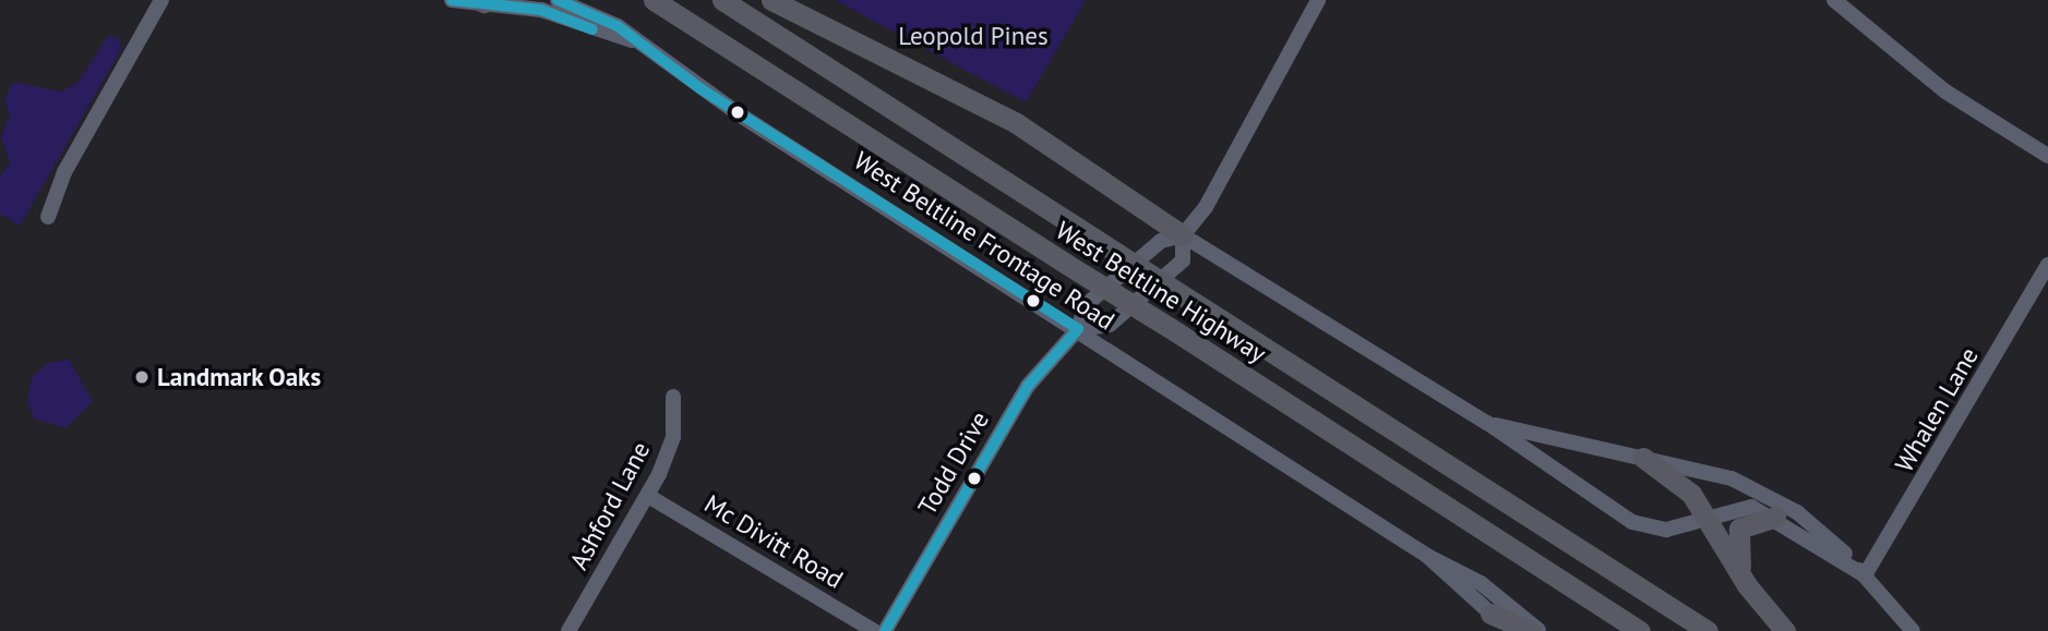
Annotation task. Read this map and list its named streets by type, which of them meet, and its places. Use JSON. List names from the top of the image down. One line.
{"streets":{"highway":["West Beltline Highway"],"street":["West Beltline Frontage Road","Whalen Lane","Todd Drive","Ashford Lane","Mc Divitt Road"]},"crossings":[["West Beltline Frontage Road","Todd Drive"],["Ashford Lane","Mc Divitt Road"]],"parks":["Leopold Pines"],"places":["Landmark Oaks"]}
